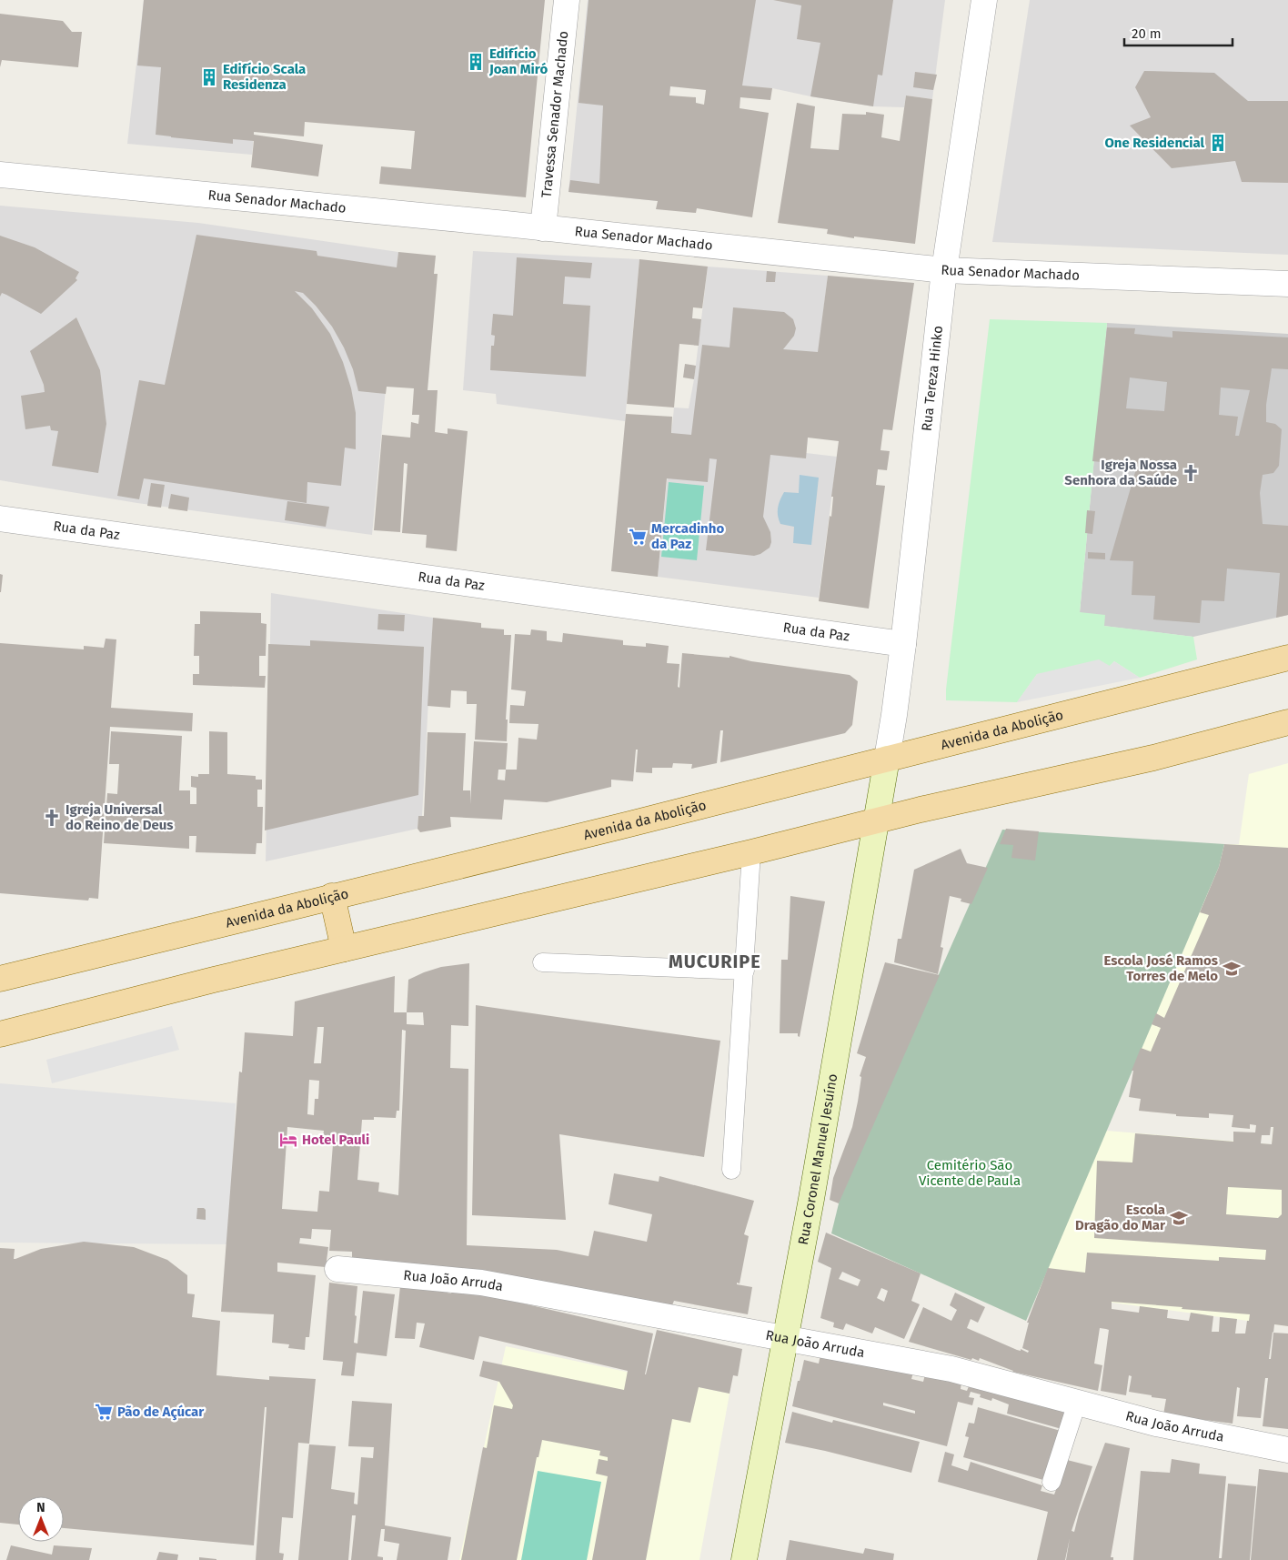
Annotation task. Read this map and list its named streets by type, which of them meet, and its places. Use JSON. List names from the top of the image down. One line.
{"streets":{"main road":["Avenida da Abolição"],"street":["Travessa Senador Machado","Rua Senador Machado","Rua Tereza Hinko","Rua da Paz","Rua Coronel Manuel Jesuíno","Rua João Arruda"]},"crossings":[["Travessa Senador Machado","Rua Senador Machado"],["Rua Senador Machado","Rua Tereza Hinko"],["Rua Tereza Hinko","Rua da Paz"],["Rua Tereza Hinko","Avenida da Abolição"],["Rua Tereza Hinko","Rua Coronel Manuel Jesuíno"],["Avenida da Abolição","Rua Coronel Manuel Jesuíno"],["Rua Coronel Manuel Jesuíno","Rua João Arruda"]],"districts":["MUCURIPE"],"parks":["Cemitério São Vicente de Paula"],"places":{"building":["Edifício Joan Miró","Edifício Scala Residenza","One Residencial"],"church":["Igreja Nossa Senhora da Saúde","Igreja Universal do Reino de Deus"],"supermarket":["Mercadinho da Paz","Pão de Açúcar"],"school or university":["Escola José Ramos Torres de Melo","Escola Dragão do Mar"],"hotel":["Hotel Pauli"]},"scale_bar":"20 m","north":"top"}
